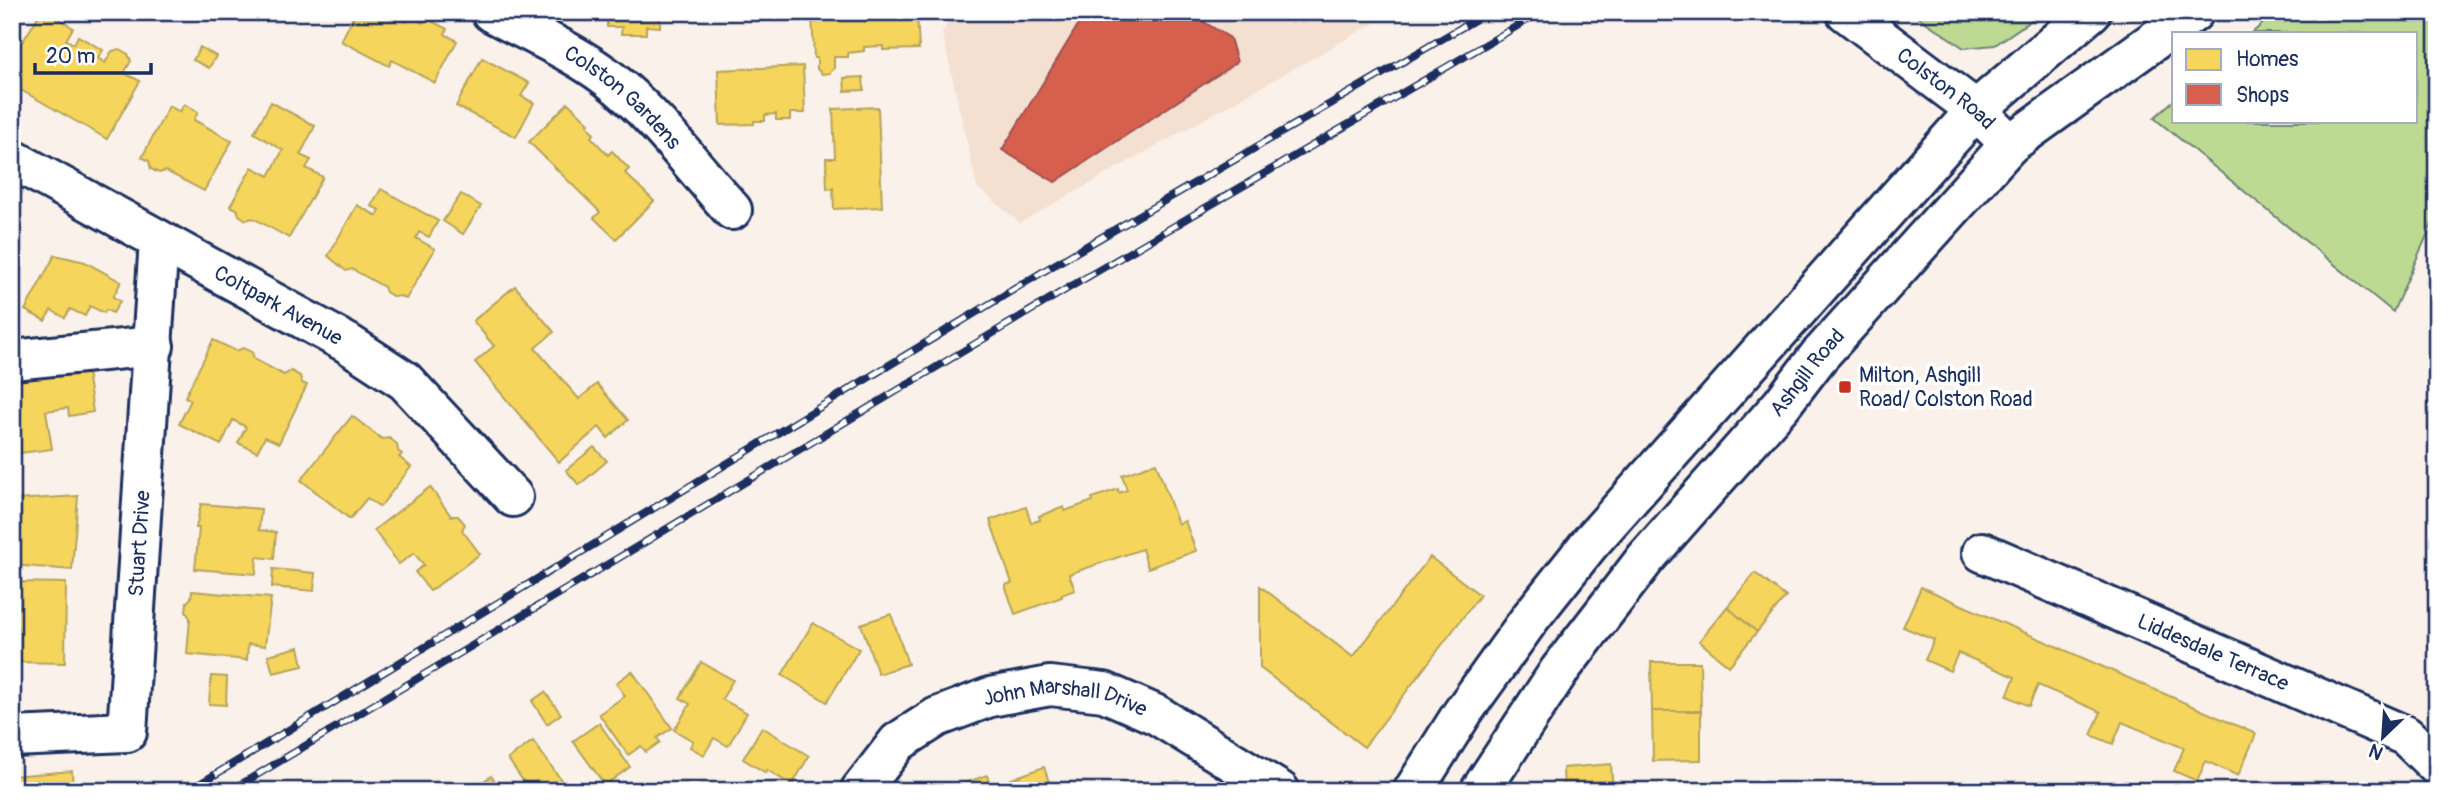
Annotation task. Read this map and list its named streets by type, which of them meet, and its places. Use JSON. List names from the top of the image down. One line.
{"streets":{"street":["Colston Road","Colston Gardens","Coltpark Avenue","Ashgill Road","Stuart Drive","Liddesdale Terrace","John Marshall Drive"]},"crossings":[["Colston Road","Ashgill Road"],["Coltpark Avenue","Stuart Drive"]],"places":{"transit":["Milton, Ashgill Road/ Colston Road"]},"legend":["Homes","Shops"],"scale_bar":"20 m","north":"bottom left"}
